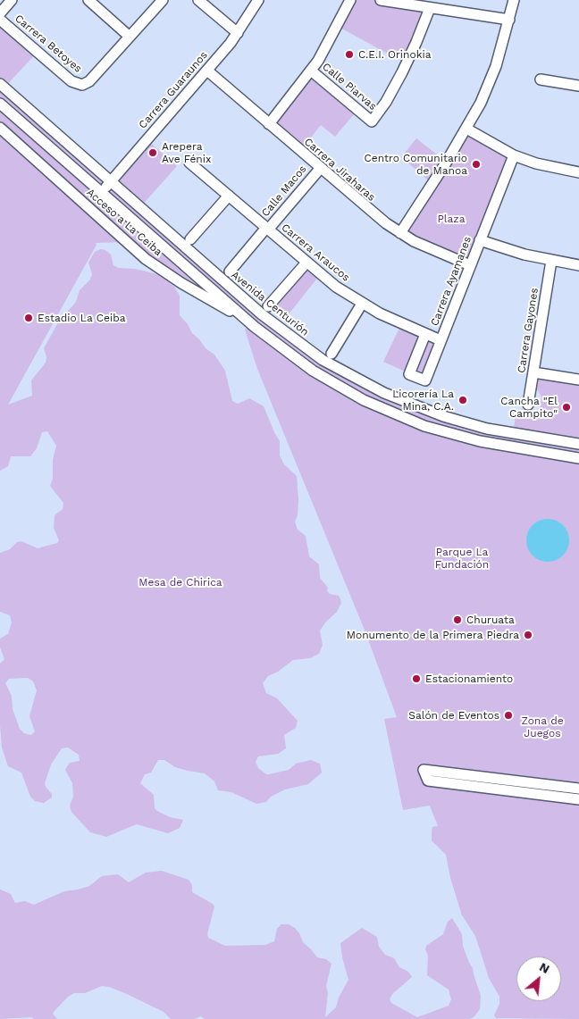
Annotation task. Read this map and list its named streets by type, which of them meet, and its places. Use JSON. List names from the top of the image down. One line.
{"streets":{"street":["Carrera Betoyes","Calle Piarvas","Carrera Guaraunos","Carrera Jiraharas","Calle Macos","Acceso a La Ceiba","Carrera Araucos","Carrera Ayamanes","Avenida Centurión","Carrera Gayones"]},"crossings":[["Carrera Guaraunos","Carrera Jiraharas"],["Carrera Guaraunos","Avenida Centurión"],["Carrera Jiraharas","Calle Macos"],["Carrera Jiraharas","Carrera Ayamanes"],["Calle Macos","Carrera Araucos"],["Carrera Araucos","Carrera Ayamanes"]],"parks":["Plaza","Parque La Fundación","Mesa de Chirica","Zona de Juegos"],"places":["C.E.I. Orinokia","Arepera Ave Fénix","Centro Comunitario de Manoa","Estadio La Ceiba","Licorería La Mina, C.A.","Cancha \"El Campito\"","Churuata","Monumento de la Primera Piedra","Estacionamiento","Salón de Eventos"],"north":"top right"}
